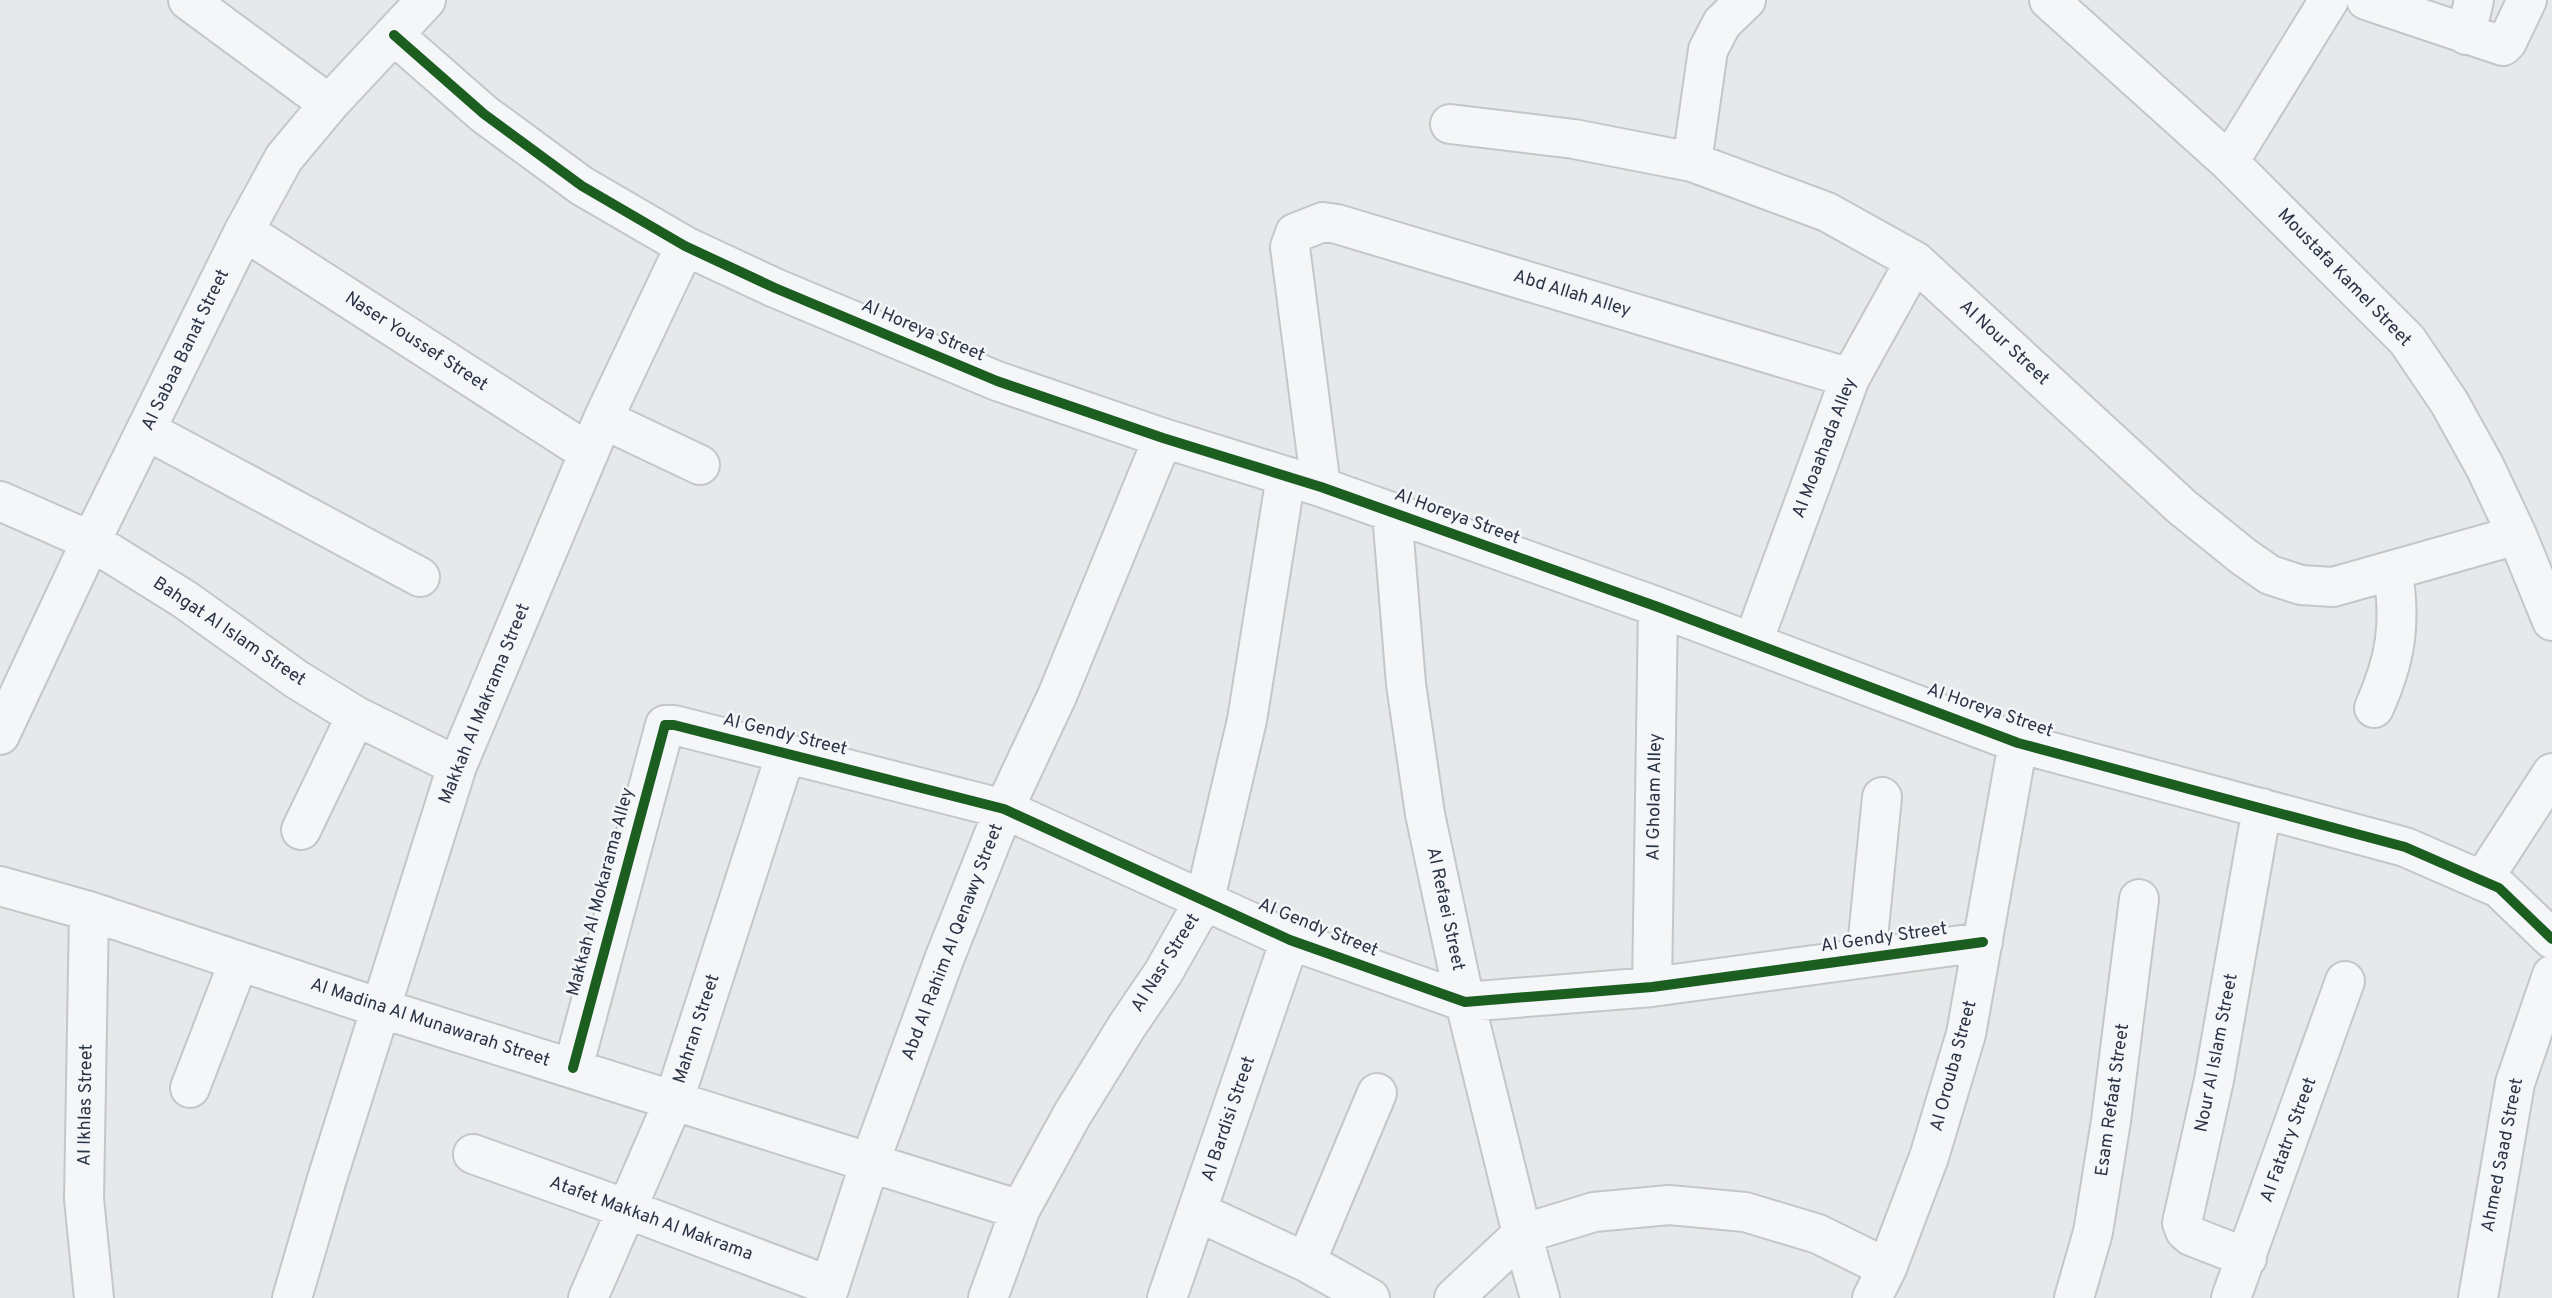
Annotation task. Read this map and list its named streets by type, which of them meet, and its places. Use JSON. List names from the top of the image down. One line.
{"streets":{"street":["Moustafa Kamel Street","Abd Allah Alley","Al Horeya Street","Naser Youssef Street","Al Nour Street","Al Sabaa Banat Street","Al Moaahada Alley","Bahgat Al Islam Street","Makkah Al Makrama Street","Al Gendy Street","Al Gholam Alley","Makkah Al Mokarama Alley","Al Refaei Street","Abd Al Rahim Al Qenawy Street","Al Nasr Street","Al Madina Al Munawarah Street","Mahran Street","Nour Al Islam Street","Al Orouba Street","Esam Refaat Street","Al Ikhlas Street","Al Bardisi Street","Al Fatatry Street","Ahmed Saad Street","Atafet Makkah Al Makrama"]},"crossings":[["Moustafa Kamel Street","Al Nour Street"],["Abd Allah Alley","Al Moaahada Alley"],["Abd Allah Alley","Al Nasr Street"],["Al Horeya Street","Al Sabaa Banat Street"],["Al Horeya Street","Al Moaahada Alley"],["Al Horeya Street","Makkah Al Makrama Street"],["Al Horeya Street","Al Gholam Alley"],["Al Horeya Street","Al Refaei Street"],["Al Horeya Street","Abd Al Rahim Al Qenawy Street"],["Al Horeya Street","Al Nasr Street"],["Al Horeya Street","Nour Al Islam Street"],["Al Horeya Street","Al Orouba Street"],["Naser Youssef Street","Al Sabaa Banat Street"],["Naser Youssef Street","Makkah Al Makrama Street"],["Al Nour Street","Al Moaahada Alley"],["Al Sabaa Banat Street","Bahgat Al Islam Street"],["Bahgat Al Islam Street","Makkah Al Makrama Street"],["Makkah Al Makrama Street","Al Madina Al Munawarah Street"],["Al Gendy Street","Al Gholam Alley"],["Al Gendy Street","Makkah Al Mokarama Alley"],["Al Gendy Street","Al Refaei Street"],["Al Gendy Street","Abd Al Rahim Al Qenawy Street"],["Al Gendy Street","Al Nasr Street"],["Al Gendy Street","Mahran Street"],["Al Gendy Street","Al Orouba Street"],["Al Gendy Street","Al Bardisi Street"],["Makkah Al Mokarama Alley","Al Madina Al Munawarah Street"],["Abd Al Rahim Al Qenawy Street","Al Madina Al Munawarah Street"],["Abd Al Rahim Al Qenawy Street","Atafet Makkah Al Makrama"],["Al Nasr Street","Al Madina Al Munawarah Street"],["Al Madina Al Munawarah Street","Mahran Street"],["Al Madina Al Munawarah Street","Al Ikhlas Street"],["Mahran Street","Atafet Makkah Al Makrama"],["Nour Al Islam Street","Al Fatatry Street"]]}
